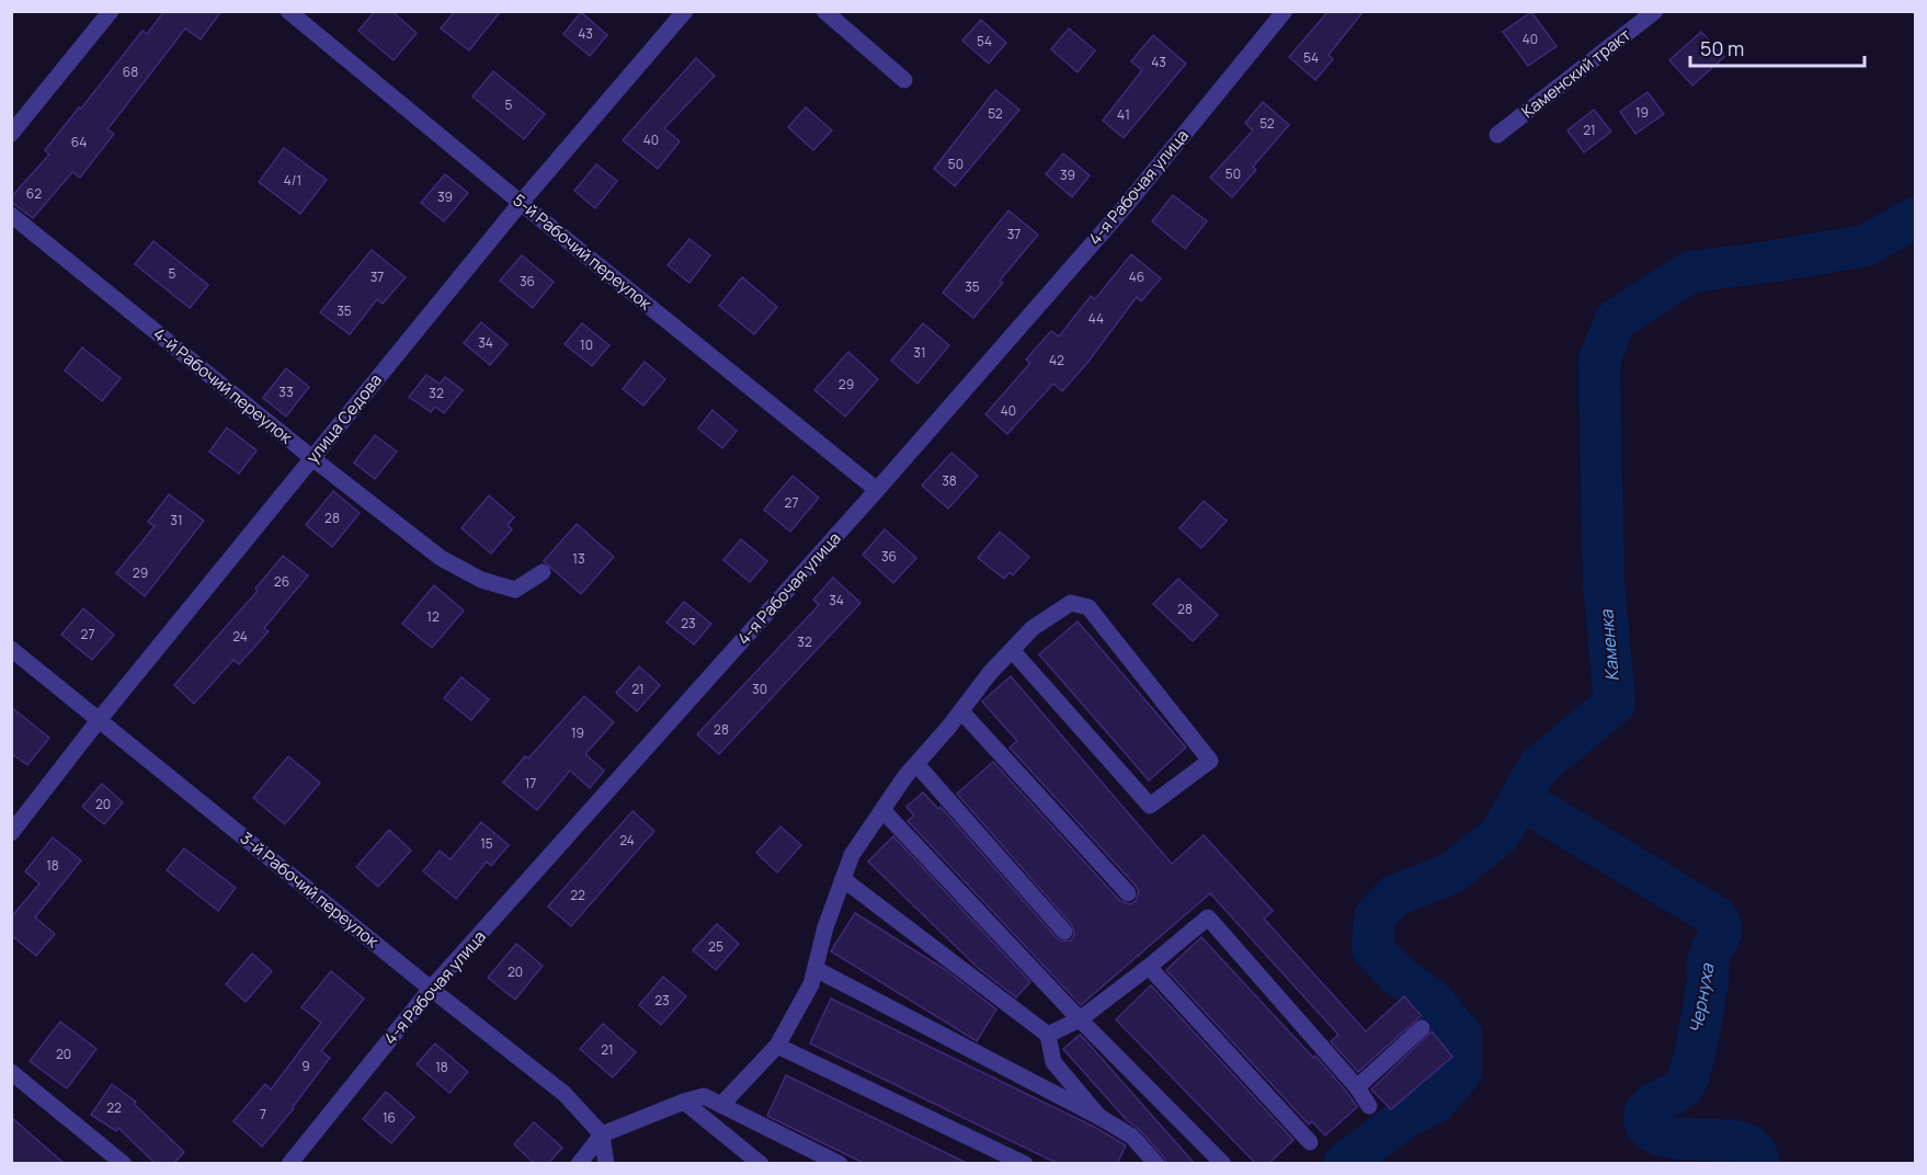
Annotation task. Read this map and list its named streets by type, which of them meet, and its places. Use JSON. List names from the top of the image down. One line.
{"streets":{"street":["Каменский тракт","4-я Рабочая улица","5-й Рабочий переулок","4-й Рабочий переулок","улица Седова","3-й Рабочий переулок"]},"crossings":[["4-я Рабочая улица","5-й Рабочий переулок"],["4-я Рабочая улица","3-й Рабочий переулок"],["5-й Рабочий переулок","улица Седова"],["4-й Рабочий переулок","улица Седова"],["улица Седова","3-й Рабочий переулок"]],"water":["Каменка","Чернуха"],"house_numbers":["43","40","54","54","43","68","5","19","52","41","52","21","40","64","50","50","39","4/1","62","39","37","5","37","46","36","35","35","44","34","10","31","42","29","33","32","40","38","27","28","31","36","13","29","26","34","28","12","23","27","24","32","21","30","28","19","17","20","24","15","18","22","25","20","23","21","20","9","18","22","7","16"],"scale_bar":"50 m"}
